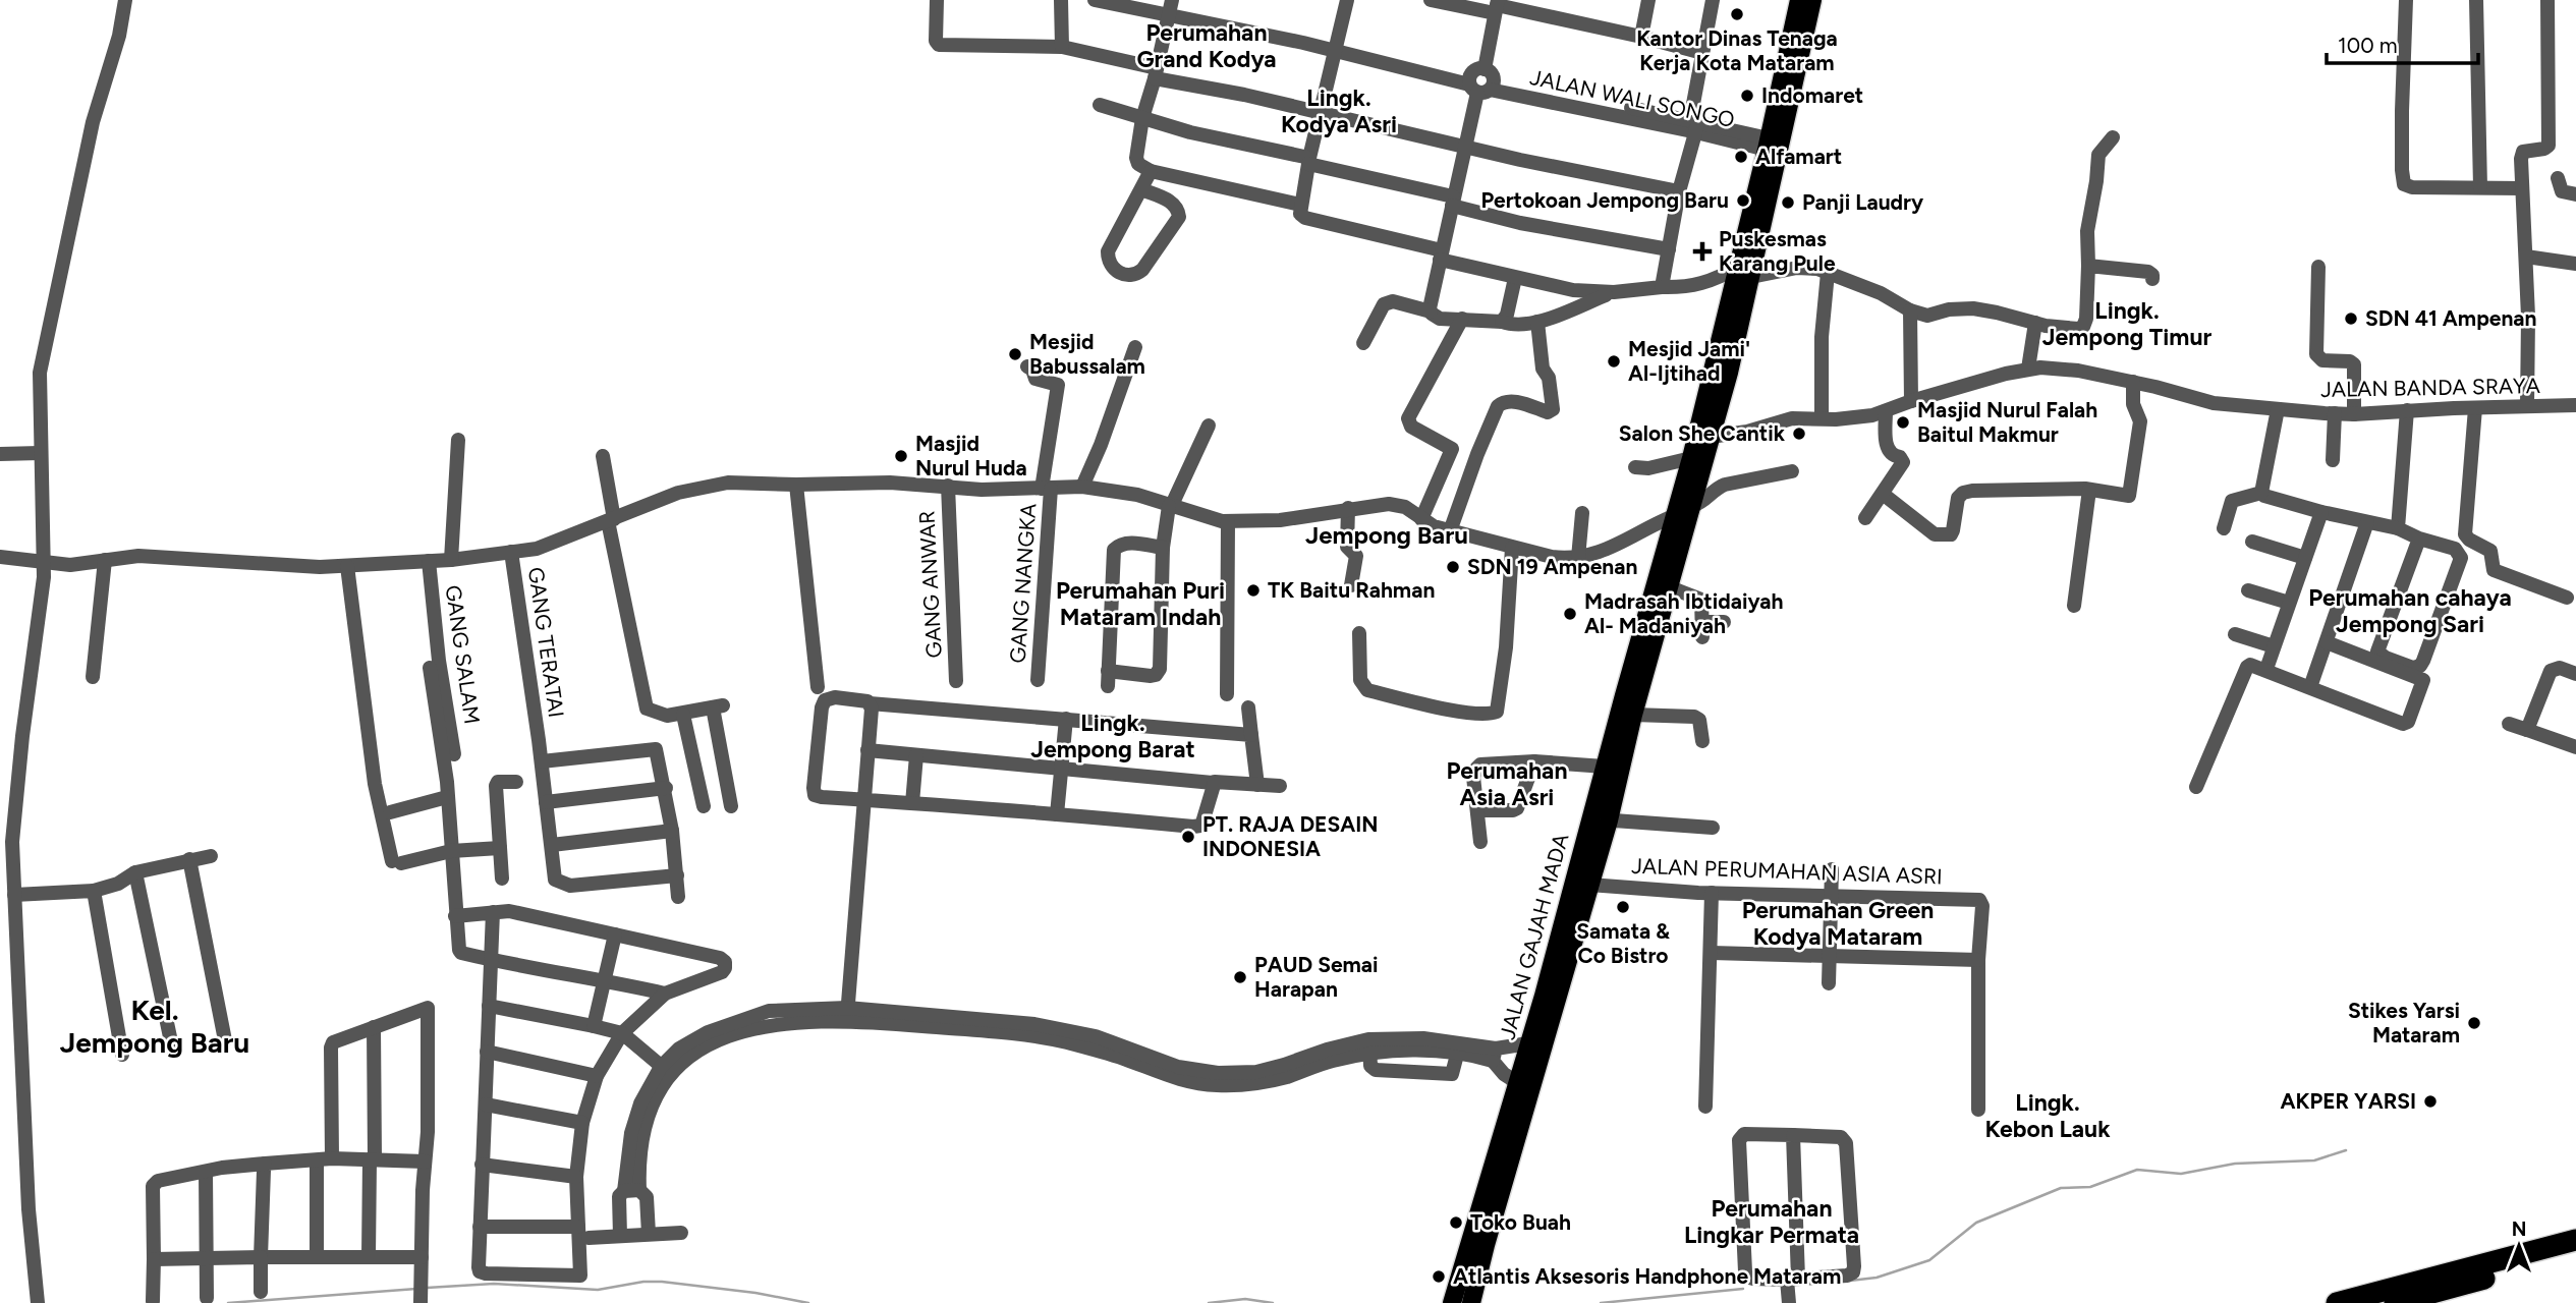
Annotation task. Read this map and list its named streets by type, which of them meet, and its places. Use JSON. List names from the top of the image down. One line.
{"streets":{"main road":["JALAN GAJAH MADA"],"street":["JALAN WALI SONGO","JALAN BANDA SRAYA","GANG NANGKA","GANG ANWAR","GANG TERATAI","GANG SALAM","JALAN PERUMAHAN ASIA ASRI"]},"crossings":[["JALAN WALI SONGO","JALAN GAJAH MADA"],["JALAN BANDA SRAYA","JALAN GAJAH MADA"],["JALAN PERUMAHAN ASIA ASRI","JALAN GAJAH MADA"]],"districts":["Perumahan Grand Kodya","Lingk. Kodya Asri","Lingk. Jempong Timur","Jempong Baru","Perumahan Puri Mataram Indah","Perumahan cahaya Jempong Sari","Lingk. Jempong Barat","Perumahan Asia Asri","Perumahan Green Kodya Mataram","Kel. Jempong Baru","Lingk. Kebon Lauk","Perumahan Lingkar Permata"],"places":{"other":["Kantor Dinas Tenaga Kerja Kota Mataram","Indomaret","Alfamart","Pertokoan Jempong Baru","Panji Laudry","SDN 41 Ampenan","Mesjid Babussalam","Mesjid Jami' Al-Ijtihad","Masjid Nurul Falah Baitul Makmur","Salon She Cantik","Masjid Nurul Huda","SDN 19 Ampenan","TK Baitu Rahman","Madrasah Ibtidaiyah Al- Madaniyah","PT. RAJA DESAIN INDONESIA","Samata & Co Bistro","PAUD Semai Harapan","Stikes Yarsi Mataram","AKPER YARSI","Toko Buah","Atlantis Aksesoris Handphone Mataram"],"health":["Puskesmas Karang Pule"]},"scale_bar":"100 m","north":"top"}
